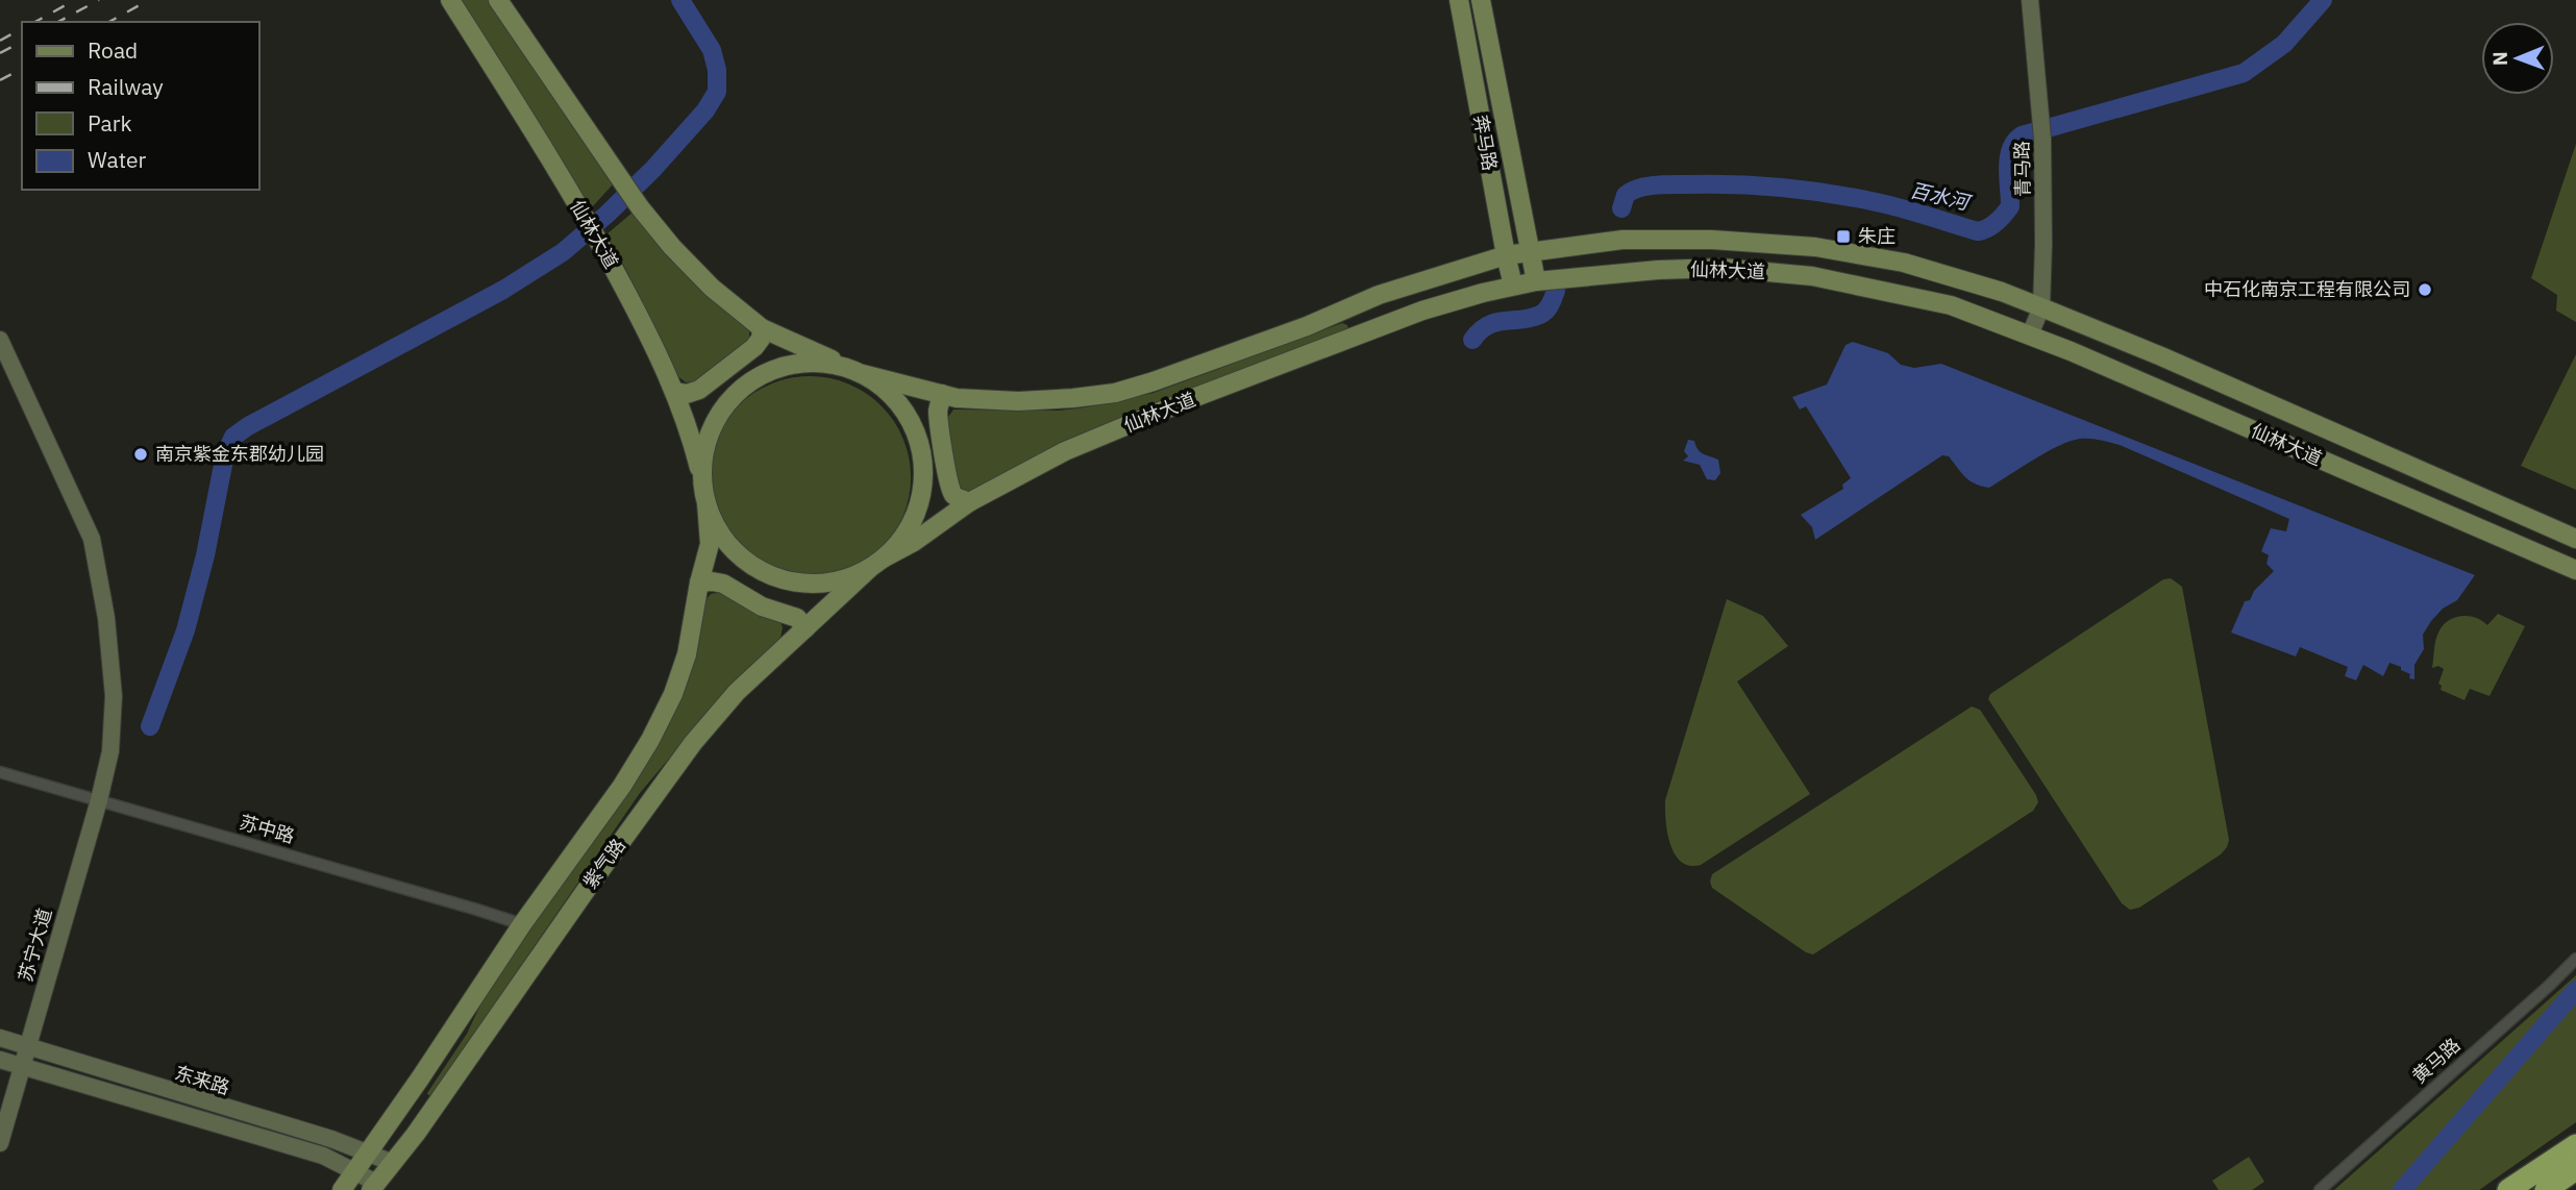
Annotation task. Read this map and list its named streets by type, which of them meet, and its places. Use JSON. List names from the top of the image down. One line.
{"streets":{"main road":["奔马路","仙林大道","紫气路"],"street":["青马路","苏中路","苏宁大道","黄马路","东来路"]},"crossings":[["奔马路","仙林大道"],["青马路","仙林大道"],["仙林大道","紫气路"],["苏中路","紫气路"],["苏中路","苏宁大道"],["紫气路","东来路"],["苏宁大道","东来路"]],"water":["百水河"],"places":{"transit":["朱庄"],"other":["中石化南京工程有限公司","南京紫金东郡幼儿园"]},"legend":["Road","Railway","Park","Water"],"north":"left"}
